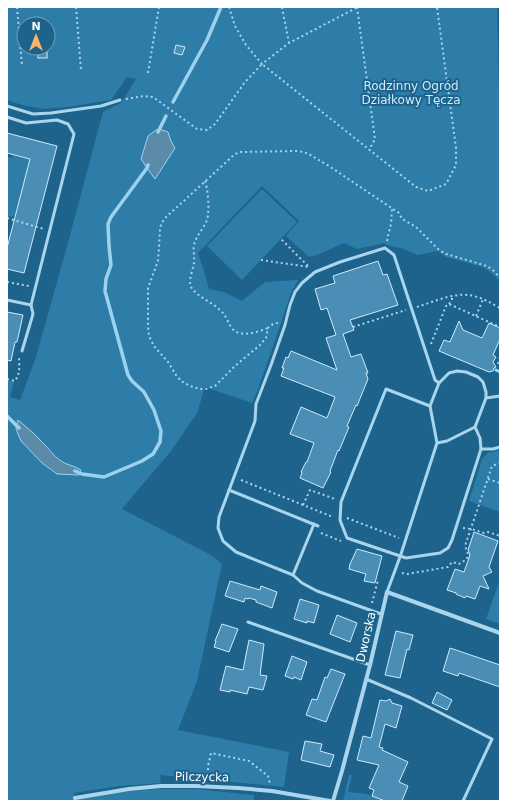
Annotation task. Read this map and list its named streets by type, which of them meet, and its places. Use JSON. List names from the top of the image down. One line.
{"streets":{"street":["Dworska","Pilczycka"]},"parks":["Rodzinny Ogród Działkowy Tęcza"],"north":"top"}
